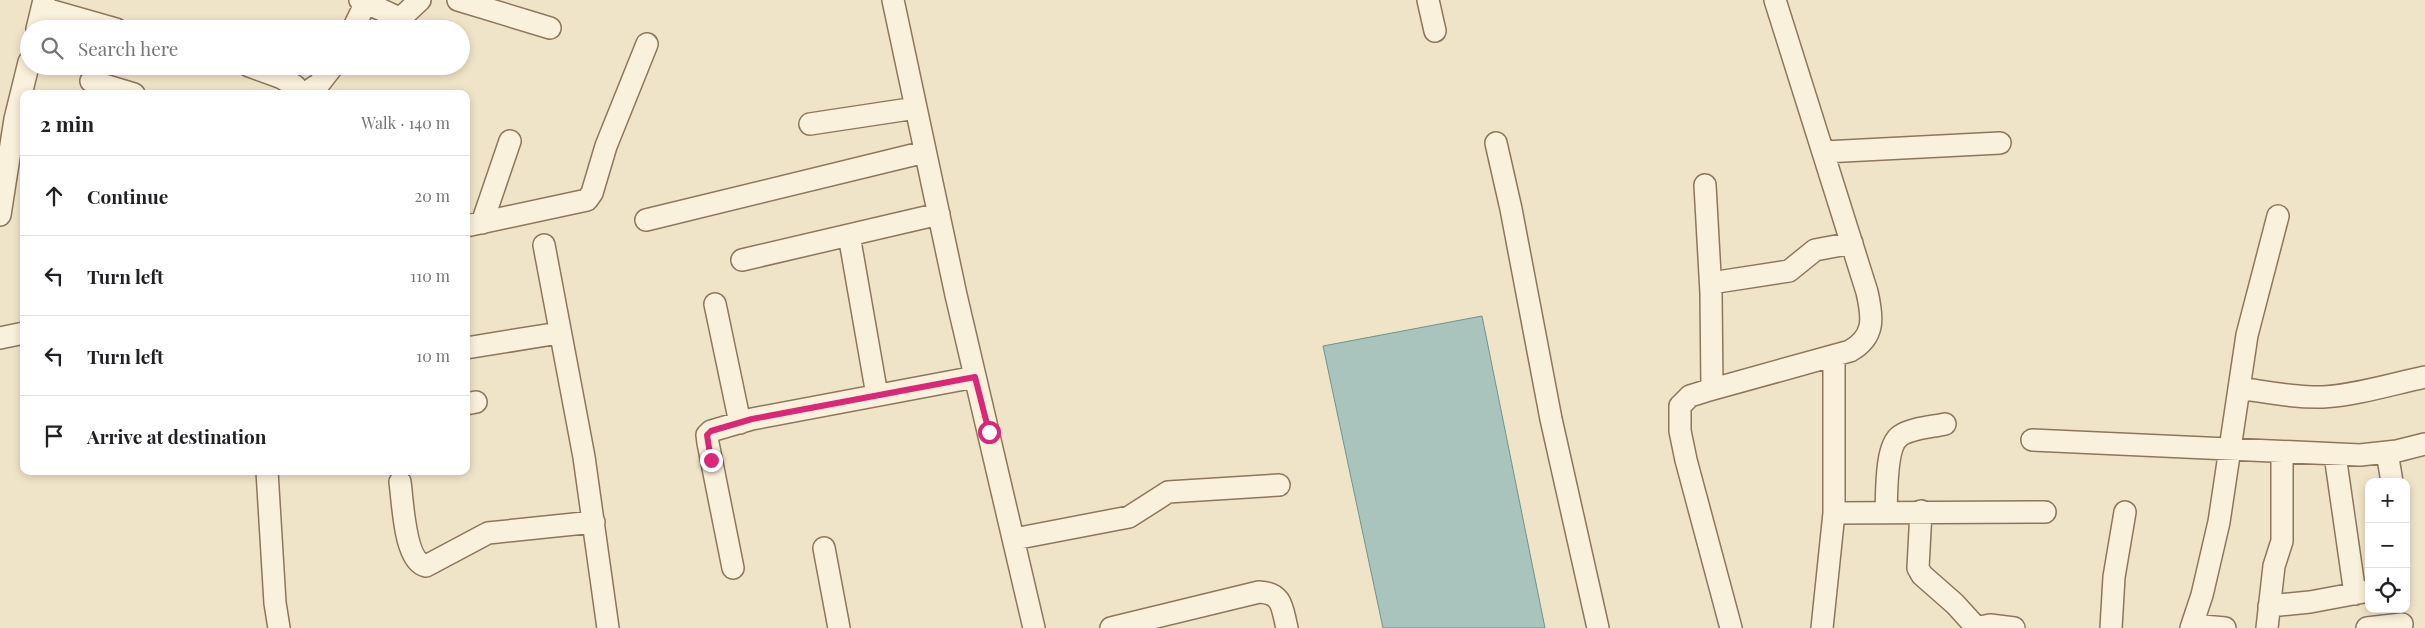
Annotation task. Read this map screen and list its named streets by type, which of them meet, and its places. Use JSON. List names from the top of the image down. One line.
{"page":{"search":"Search here","heading":["2 min","Walk · 140 m"],"list":[["Continue","20 m"],["Turn left","110 m"],["Turn left","10 m"],"Arrive at destination"],"map_buttons":["+","−"]}}
